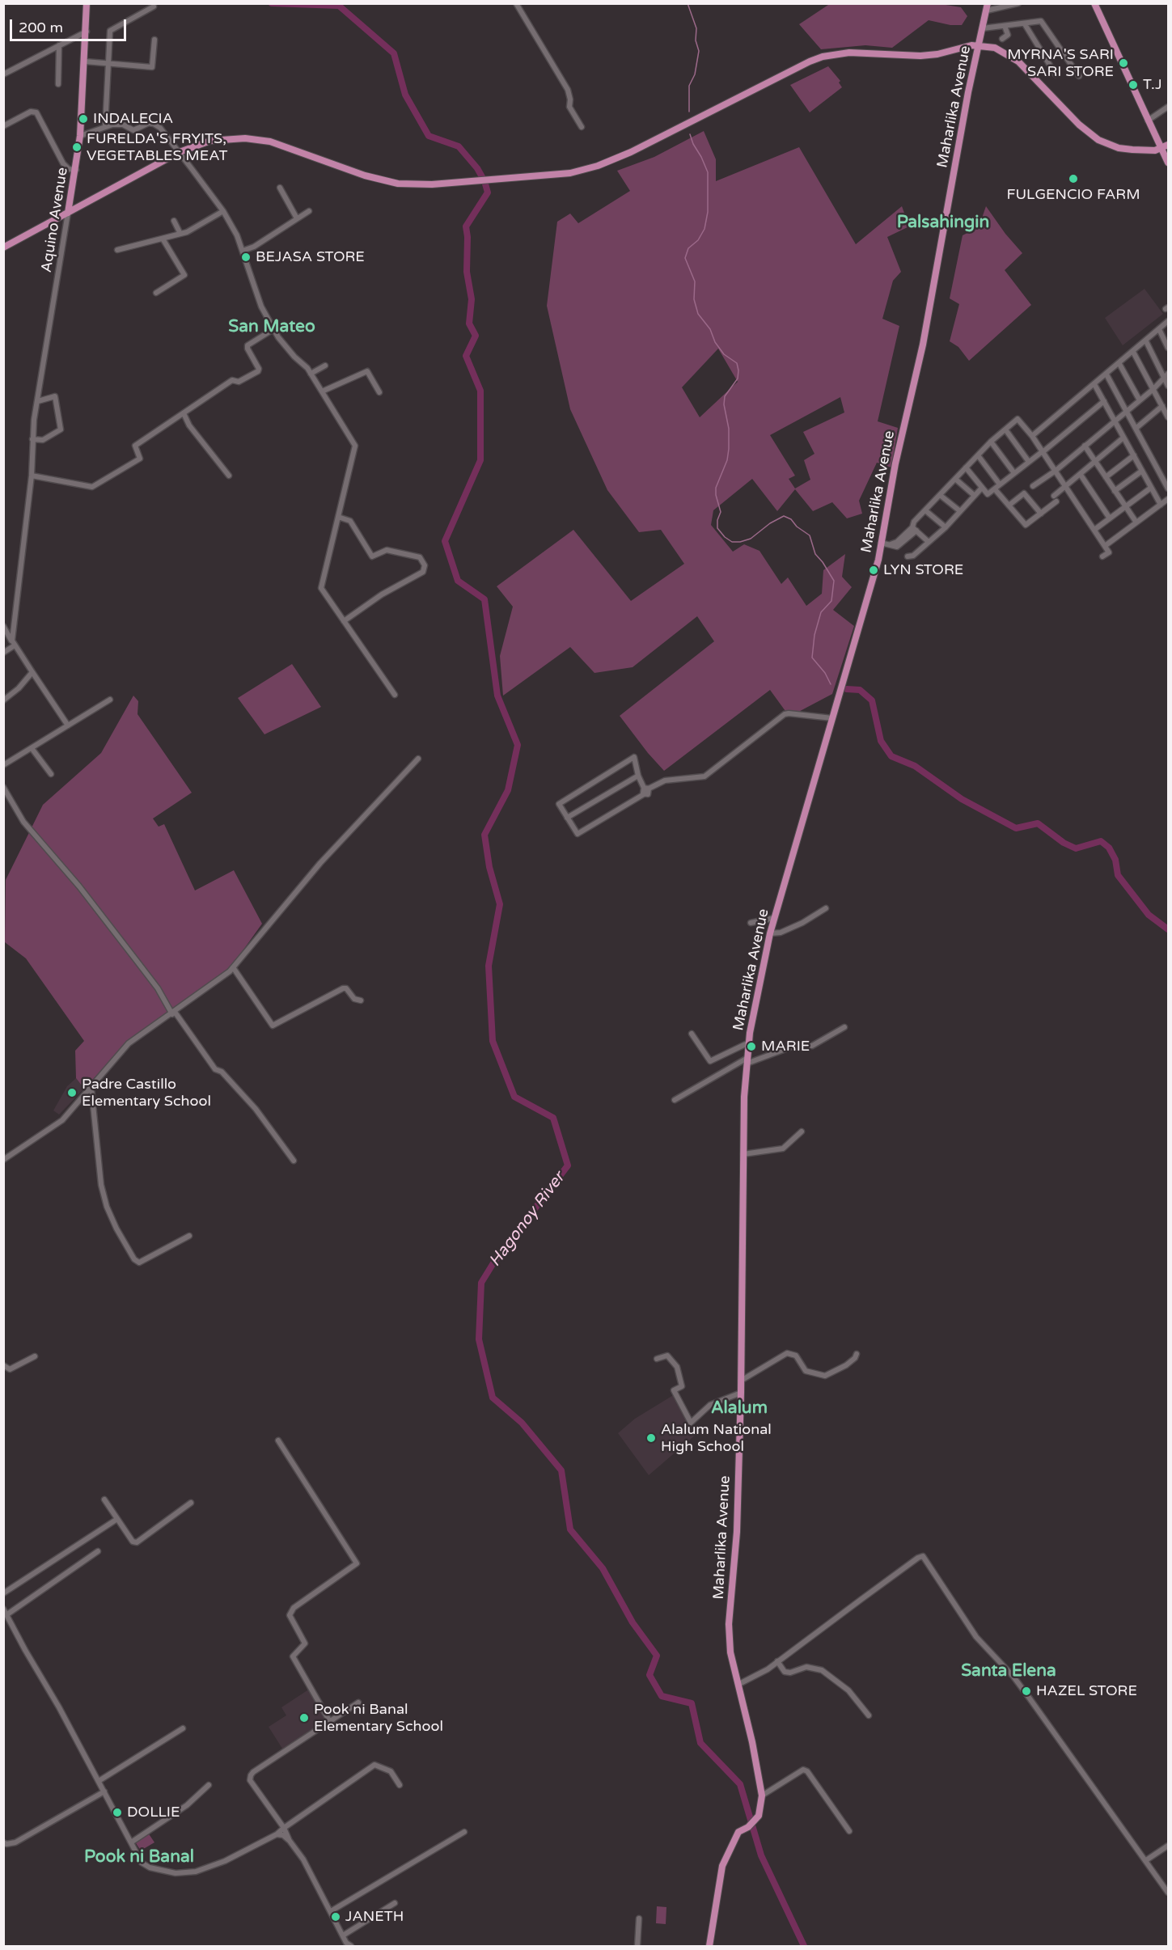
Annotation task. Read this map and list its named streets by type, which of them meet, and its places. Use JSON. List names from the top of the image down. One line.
{"streets":{"main road":["Maharlika Avenue","Aquino Avenue"]},"districts":["Palsahingin","San Mateo","Alalum","Santa Elena","Pook ni Banal"],"water":["Hagonoy River"],"places":["MYRNA'S SARI SARI STORE","T.J","INDALECIA","FURELDA'S FRYITS, VEGETABLES MEAT","FULGENCIO FARM","BEJASA STORE","LYN STORE","MARIE","Padre Castillo Elementary School","Alalum National High School","HAZEL STORE","Pook ni Banal Elementary School","DOLLIE","JANETH"],"scale_bar":"200 m"}
